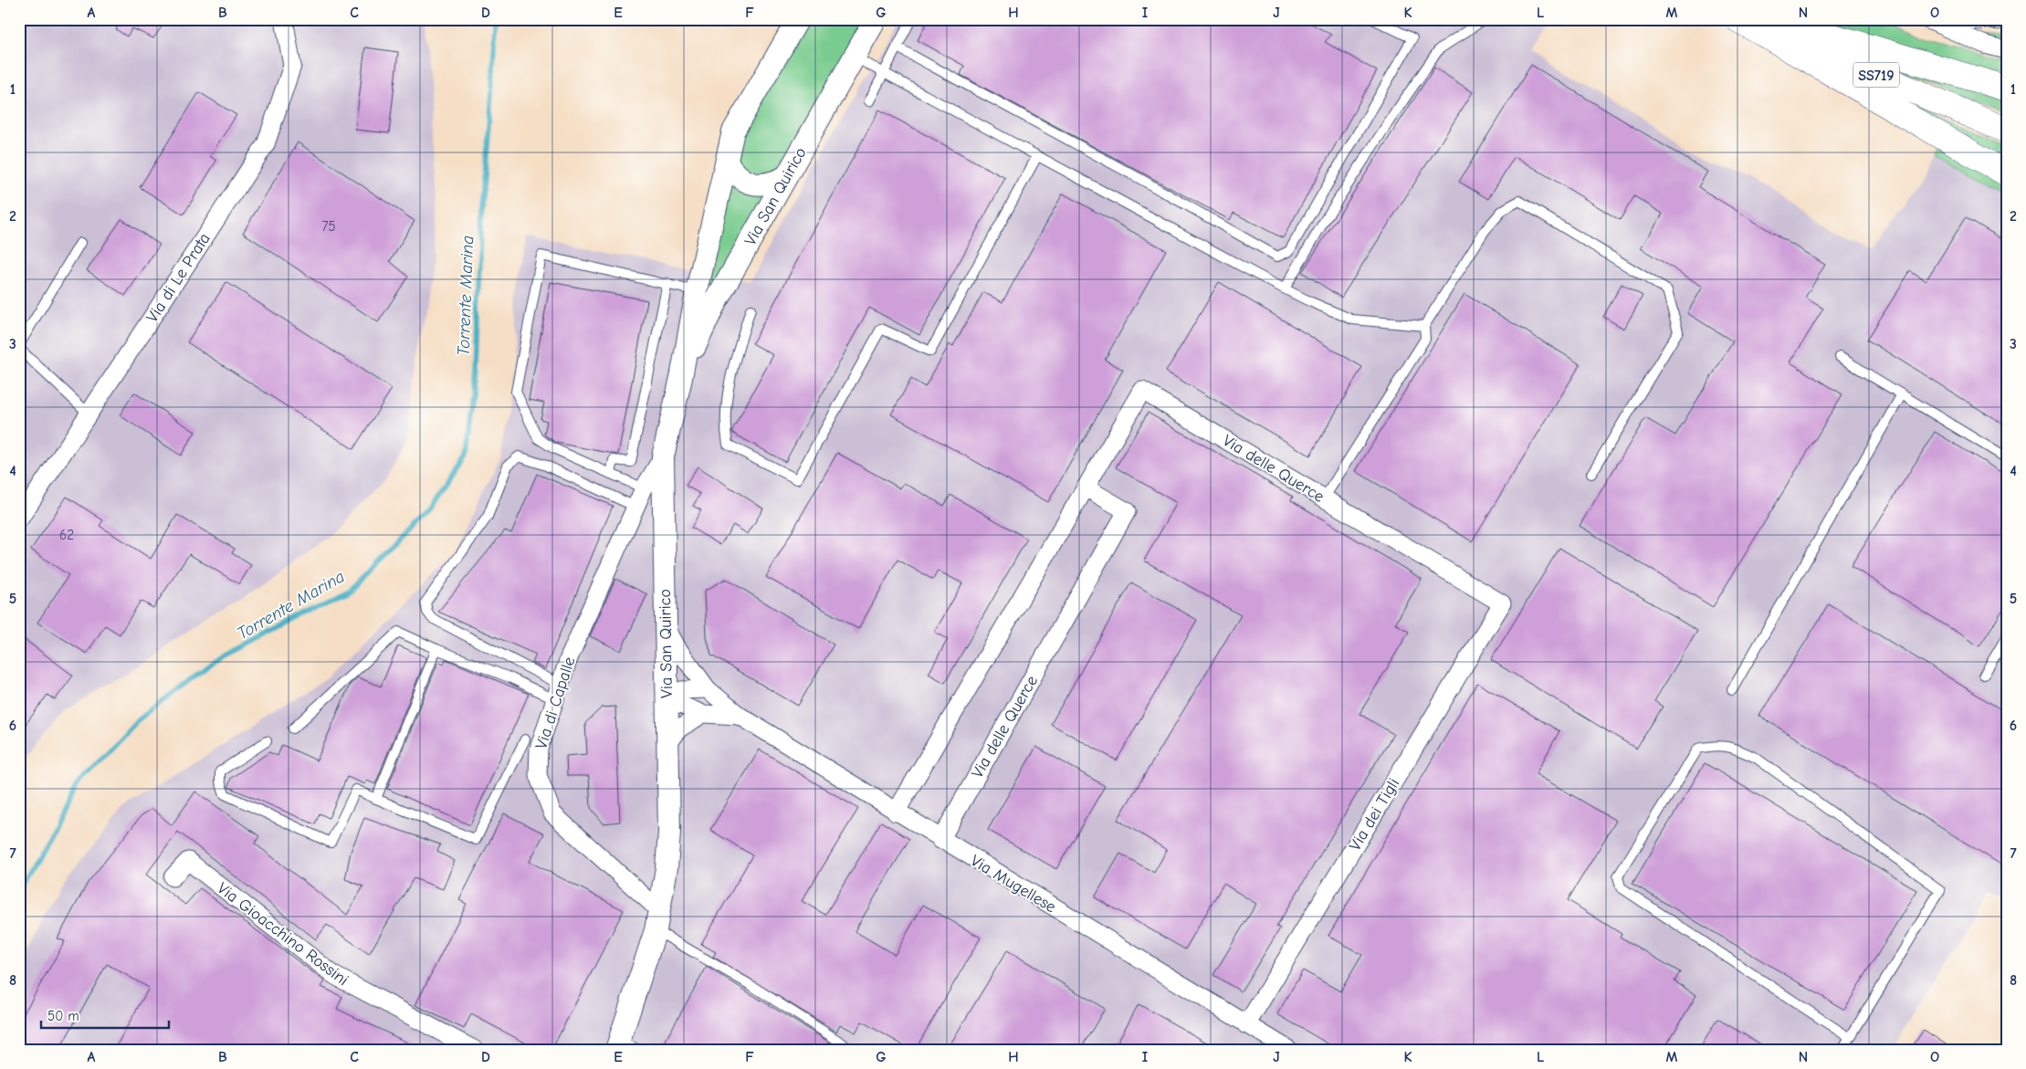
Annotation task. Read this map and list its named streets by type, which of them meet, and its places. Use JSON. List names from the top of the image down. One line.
{"streets":{"highway":["SS719"],"street":["Via San Quirico","Via di Le Prata","Via delle Querce","Via di Capalle","Via dei Tigli","Via Mugellese","Via Gioacchino Rossini"]},"crossings":[["Via San Quirico","Via di Capalle"],["Via San Quirico","Via Mugellese"],["Via delle Querce","Via dei Tigli"],["Via delle Querce","Via Mugellese"],["Via dei Tigli","Via Mugellese"]],"water":["Torrente Marina"],"house_numbers":["75","62"],"scale_bar":"50 m","grid":{"columns":["A","B","C","D","E","F","G","H","I","J","K","L","M","N","O"],"rows":["1","2","3","4","5","6","7","8"]}}
